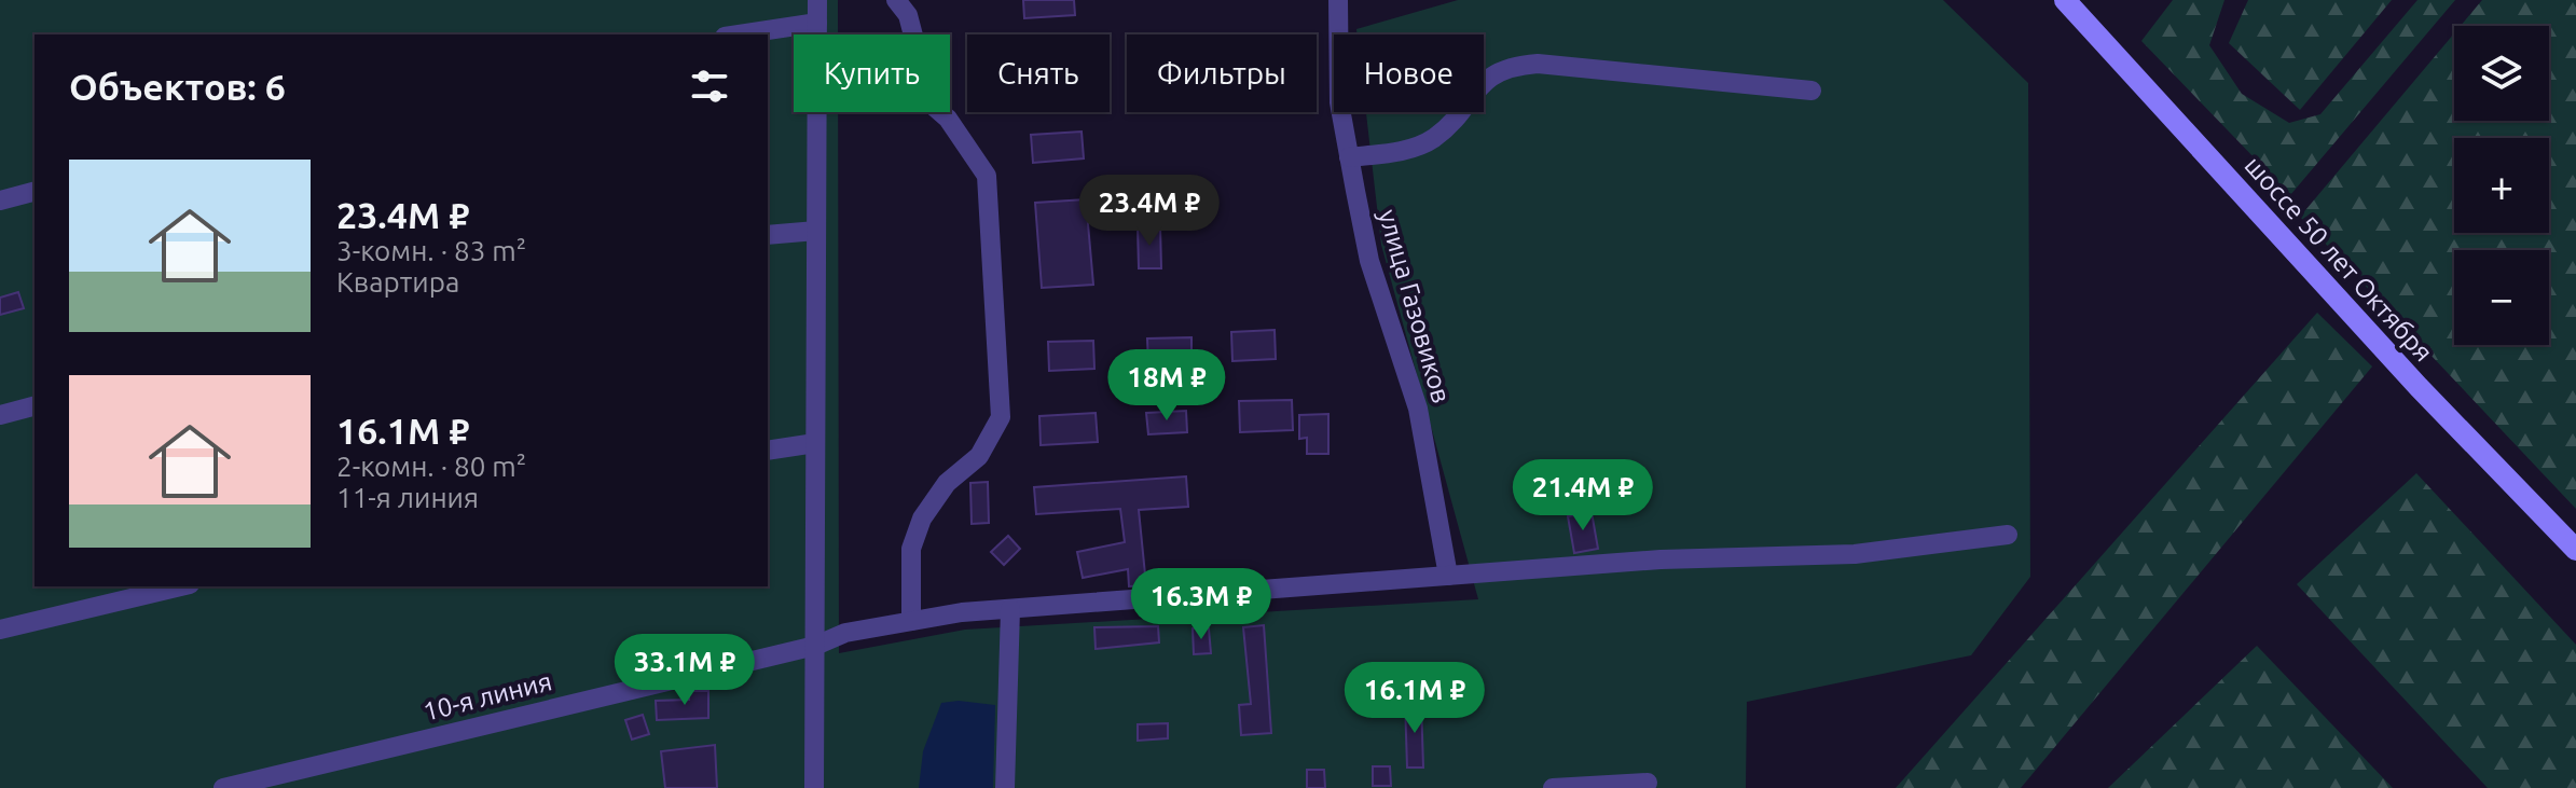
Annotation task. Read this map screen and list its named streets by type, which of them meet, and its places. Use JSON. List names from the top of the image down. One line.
{"streets":{"street":["шоссе 50 лет Октября","улица Газовиков","10-я линия"]},"crossings":[["улица Газовиков","10-я линия"]],"page":{"map_buttons":["+","−"],"chip":["Купить","Снять","Фильтры","Новое"],"heading":"Объектов: 6","list":[{"name":"23.4M ₽","note":"3-комн. · 83 m² · Квартира"},{"name":"16.1M ₽","note":"2-комн. · 80 m² · 11-я линия"}],"price":["23.4M ₽","18M ₽","21.4M ₽","16.3M ₽","33.1M ₽","16.1M ₽"]}}
